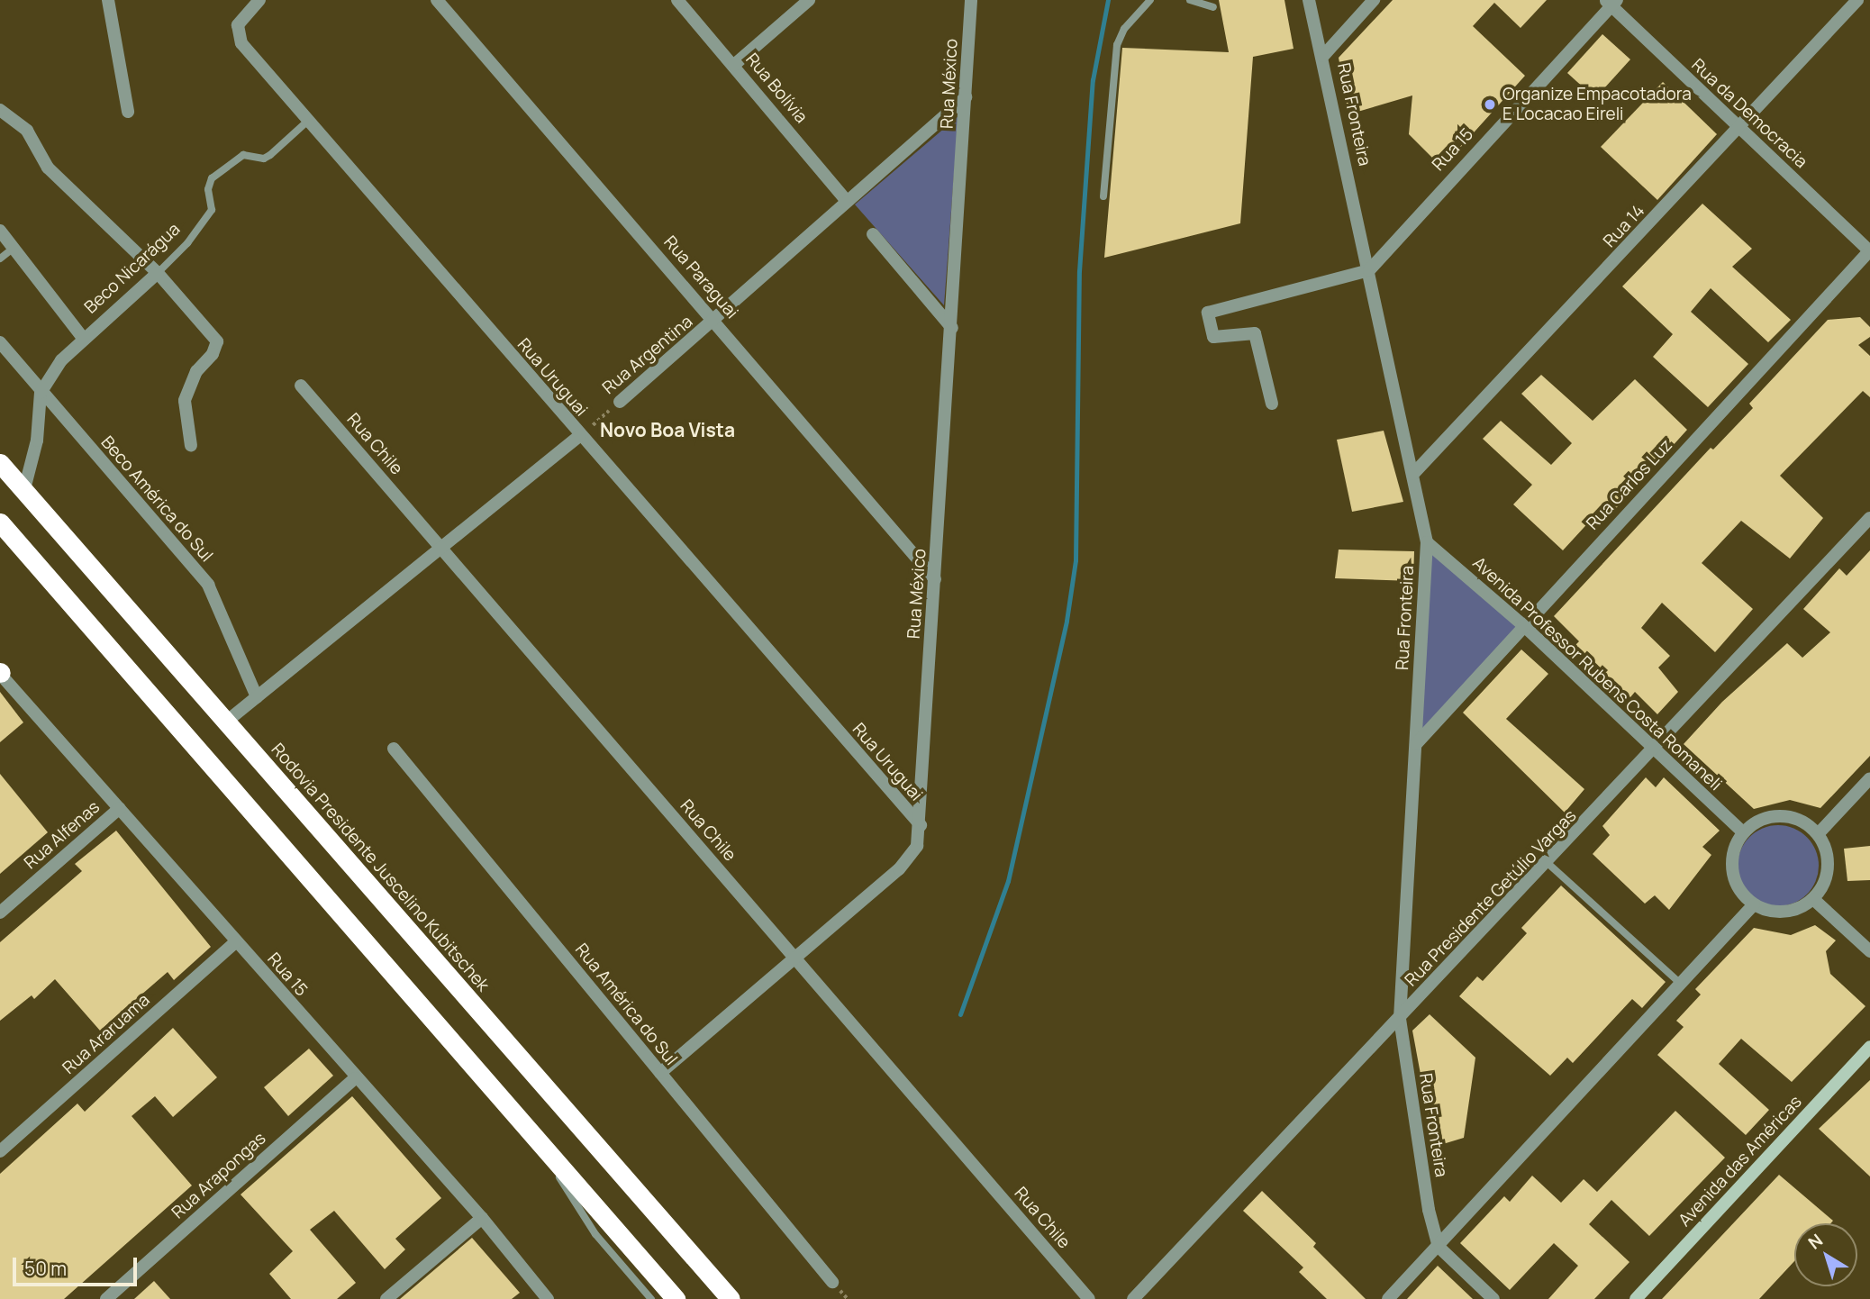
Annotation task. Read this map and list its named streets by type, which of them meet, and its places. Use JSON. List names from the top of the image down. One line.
{"streets":{"highway":["Rodovia Presidente Juscelino Kubitschek"],"main road":["Avenida das Américas"],"street":["Rua México","Rua Bolívia","Rua da Democracia","Rua Fronteira","Rua 15","Rua 14","Beco Nicarágua","Rua Paraguai","Rua Argentina","Rua Uruguai","Rua Chile","Rua Carlos Luz","Beco América do Sul","Avenida Professor Rubens Costa Romaneli","Rua Alfenas","Rua Presidente Getúlio Vargas","Rua América do Sul","Rua Araruama","Rua Arapongas"]},"crossings":[["Rua México","Rua Paraguai"],["Rua México","Rua Argentina"],["Rua México","Rua Uruguai"],["Rua México","Rua Chile"],["Rua México","Rua América do Sul"],["Rua Bolívia","Rua Argentina"],["Rua da Democracia","Rua 15"],["Rua da Democracia","Rua 14"],["Rua da Democracia","Rua Carlos Luz"],["Rua Fronteira","Rua 15"],["Rua Fronteira","Rua 14"],["Rua Fronteira","Rua Carlos Luz"],["Rua Fronteira","Avenida Professor Rubens Costa Romaneli"],["Rua Fronteira","Rua Presidente Getúlio Vargas"],["Rua 15","Rua Alfenas"],["Rua 15","Rua Araruama"],["Rua 15","Rua Arapongas"],["Beco Nicarágua","Rua Uruguai"],["Beco Nicarágua","Beco América do Sul"],["Beco Nicarágua","Rodovia Presidente Juscelino Kubitschek"],["Rua Paraguai","Rua Argentina"],["Rua Argentina","Rua Uruguai"],["Rua Carlos Luz","Avenida Professor Rubens Costa Romaneli"],["Avenida Professor Rubens Costa Romaneli","Rua Presidente Getúlio Vargas"]],"districts":["Novo Boa Vista"],"places":["Organize Empacotadora E Locacao Eireli"],"scale_bar":"50 m","north":"top left"}
